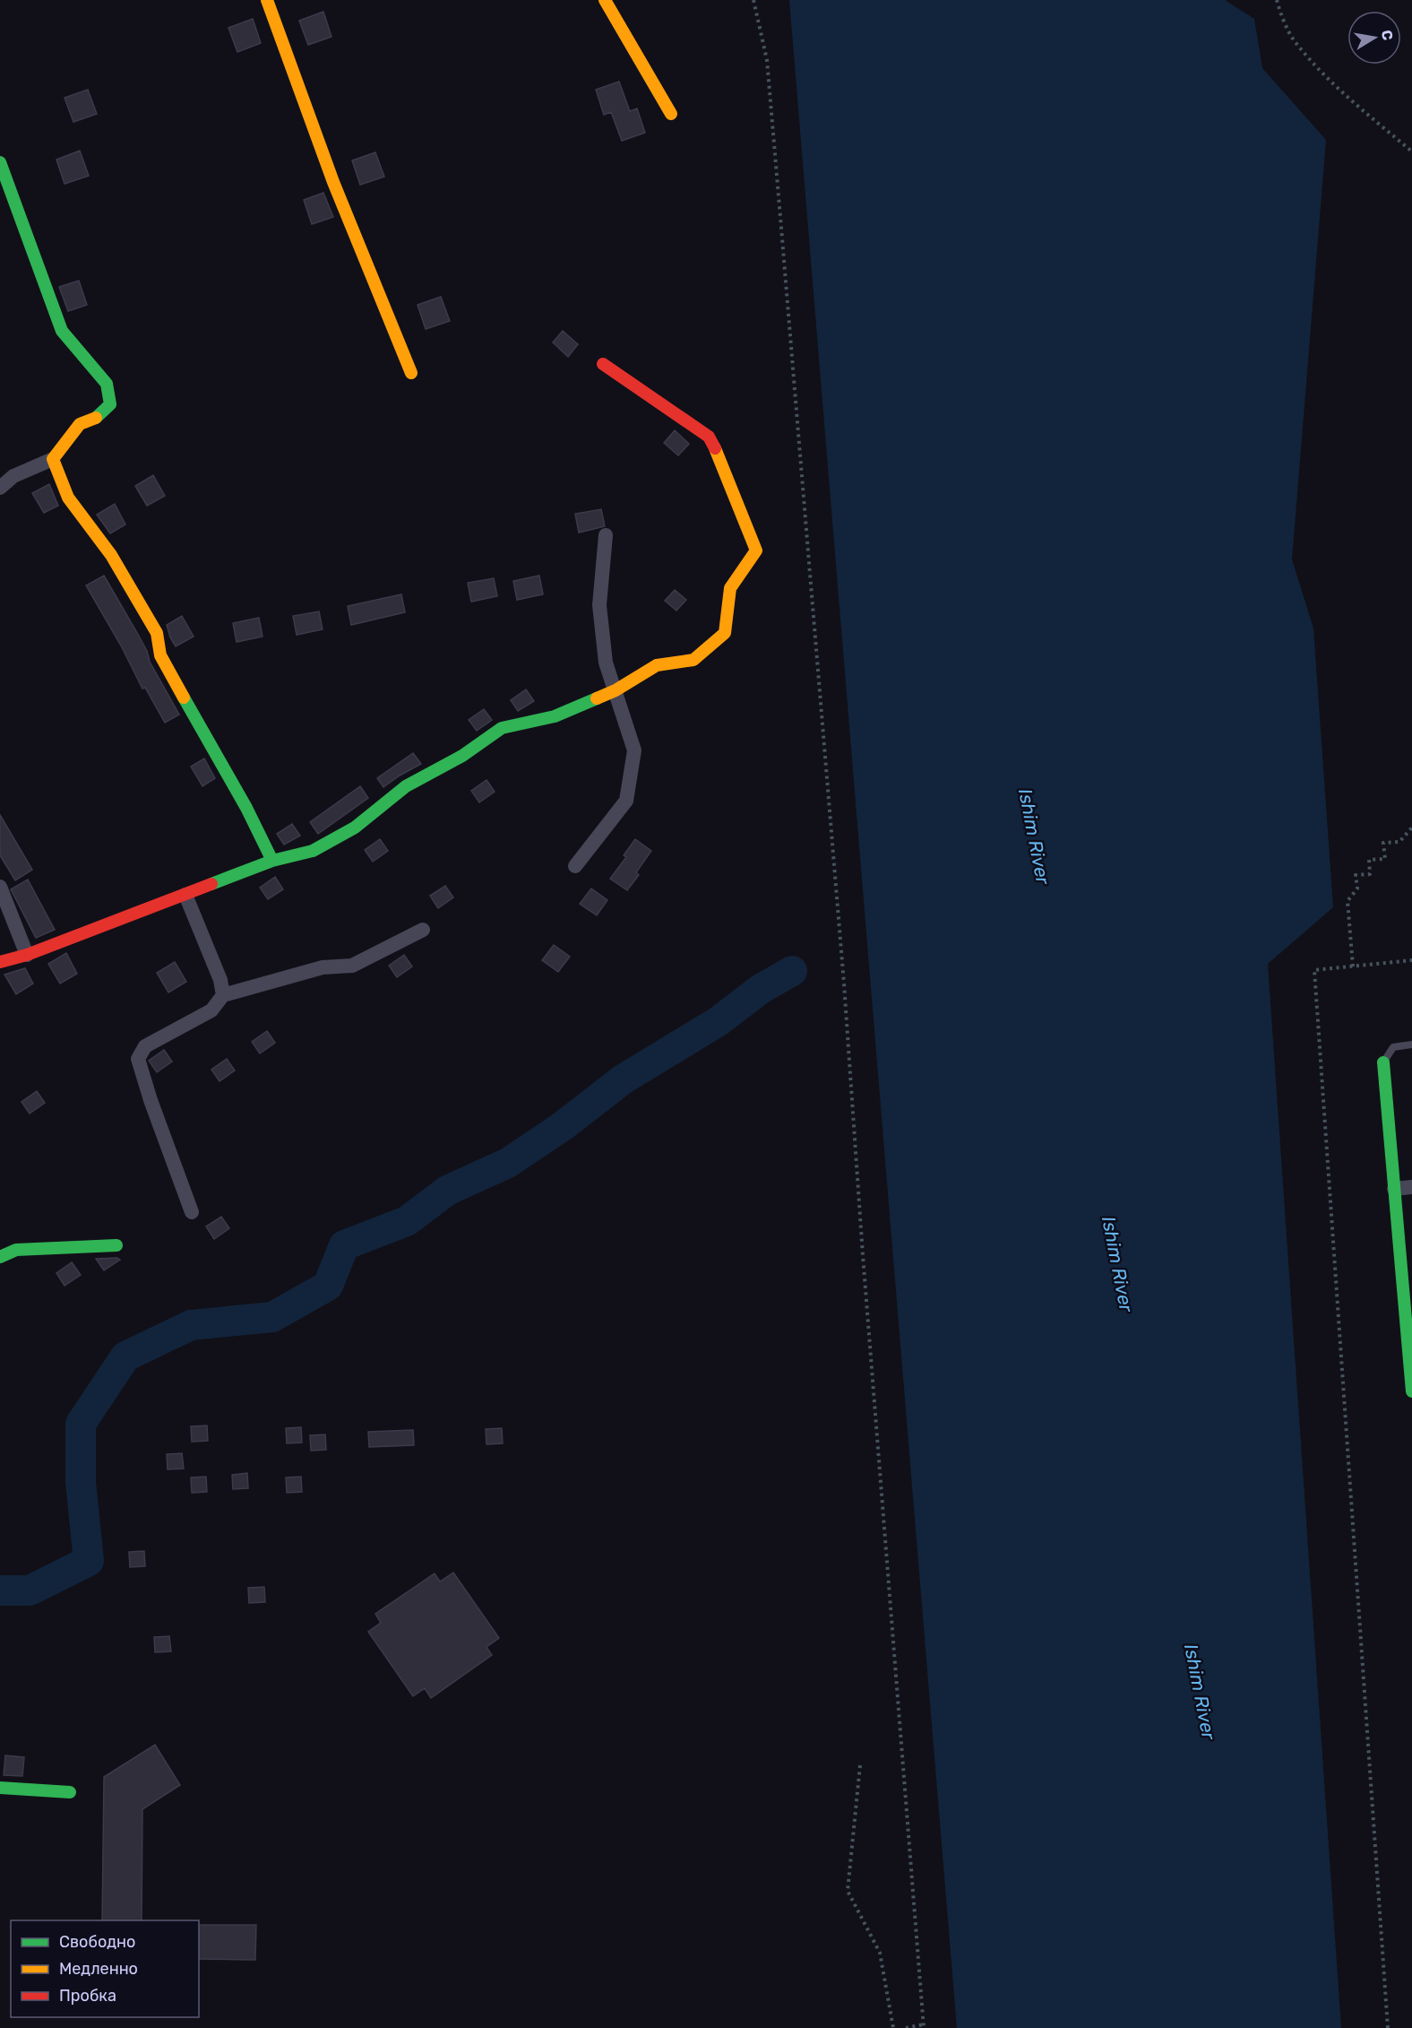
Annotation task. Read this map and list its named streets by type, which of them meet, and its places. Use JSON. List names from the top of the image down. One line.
{"water":["Ishim River"],"legend":["Свободно","Медленно","Пробка"],"north":"right"}
